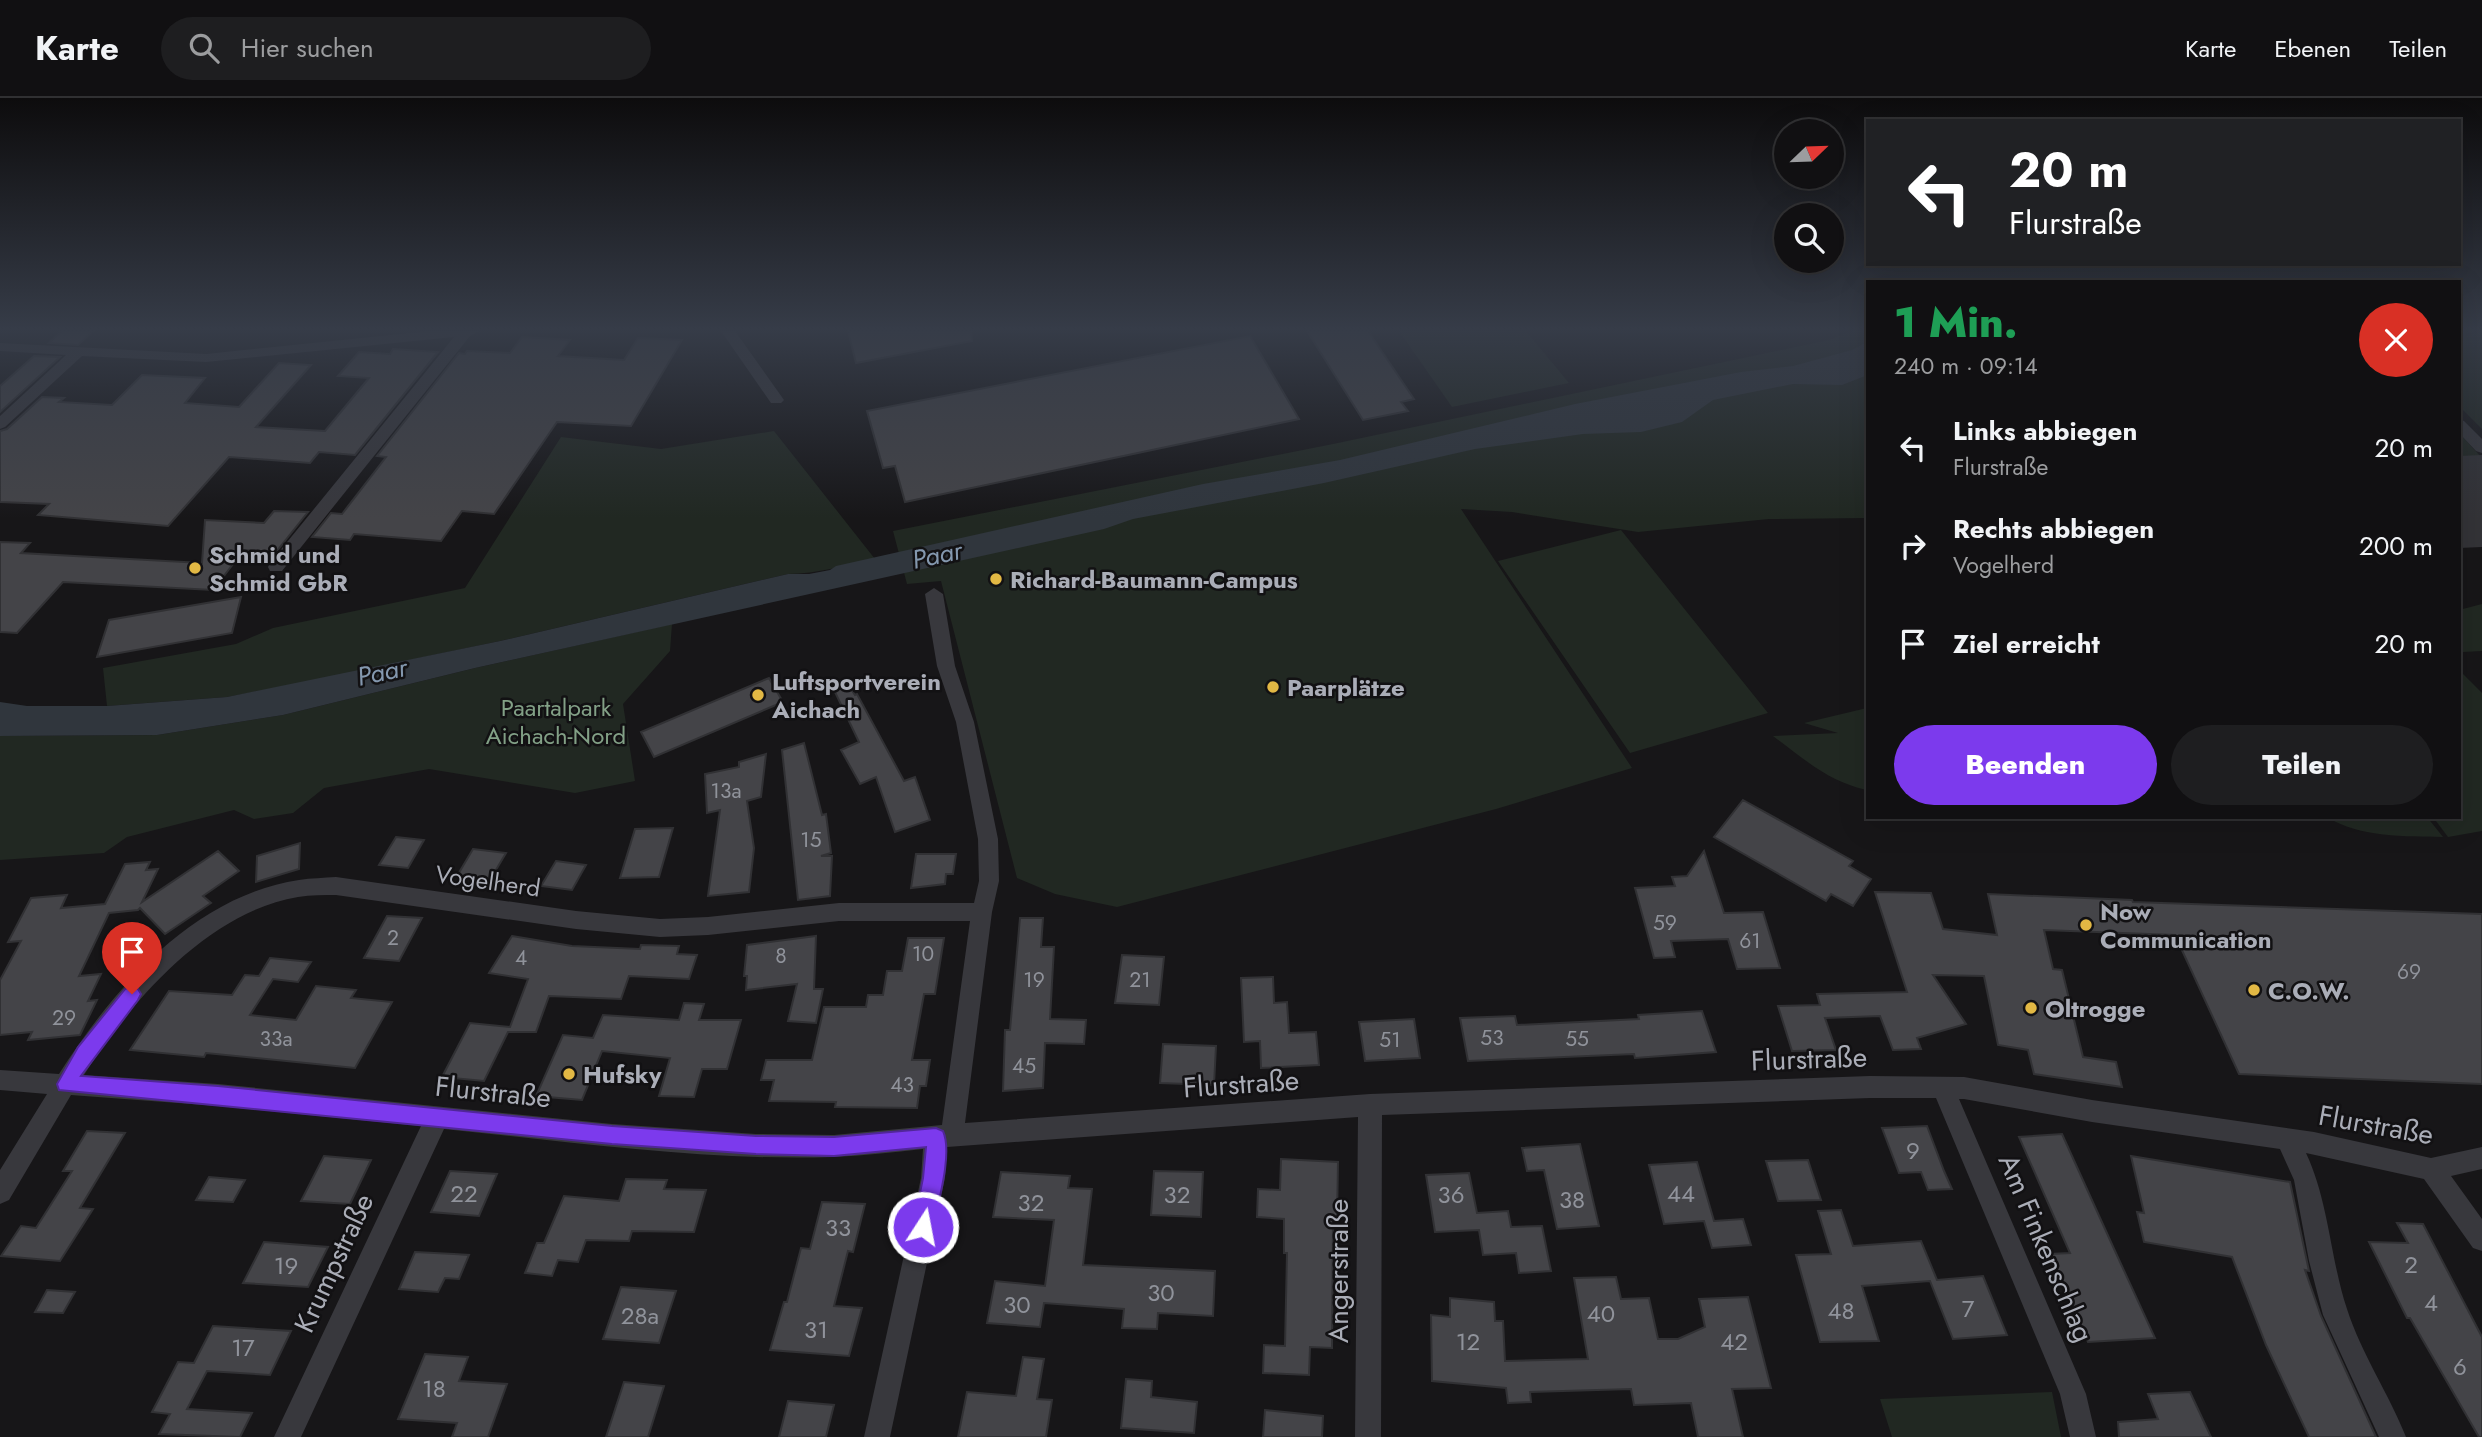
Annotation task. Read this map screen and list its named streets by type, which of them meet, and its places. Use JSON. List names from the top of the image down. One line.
{"streets":{"street":["Vogelherd","Flurstraße","Am Finkenschlag","Krumpstraße","Angerstraße"]},"crossings":[["Vogelherd","Flurstraße"],["Flurstraße","Am Finkenschlag"],["Flurstraße","Krumpstraße"],["Flurstraße","Angerstraße"]],"water":["Paar"],"parks":["Paartalpark Aichach-Nord"],"places":["Schmid und Schmid GbR","Richard-Baumann-Campus","Paarplätze","Luftsportverein Aichach","Now Communication","C.O.W.","Oltrogge","Hufsky"],"house_numbers":["13a","15","59","2","61","10","8","4","69","19","21","29","53","33a","55","51","45","43","9","22","44","32","36","38","32","33","2","19","30","4","30","7","48","40","28a","31","12","42","17","6","18"],"north":"top right","page":{"header":"Karte","search":"Hier suchen","nav":["Karte","Ebenen","Teilen"],"turn":["20 m","Flurstraße"],"heading":["1 Min.","240 m · 09:14"],"list":[{"name":"Links abbiegen","note":"Flurstraße","value":"20 m"},{"name":"Rechts abbiegen","note":"Vogelherd","value":"200 m"},{"name":"Ziel erreicht","value":"20 m"}],"buttons":["Beenden","Teilen"]}}
